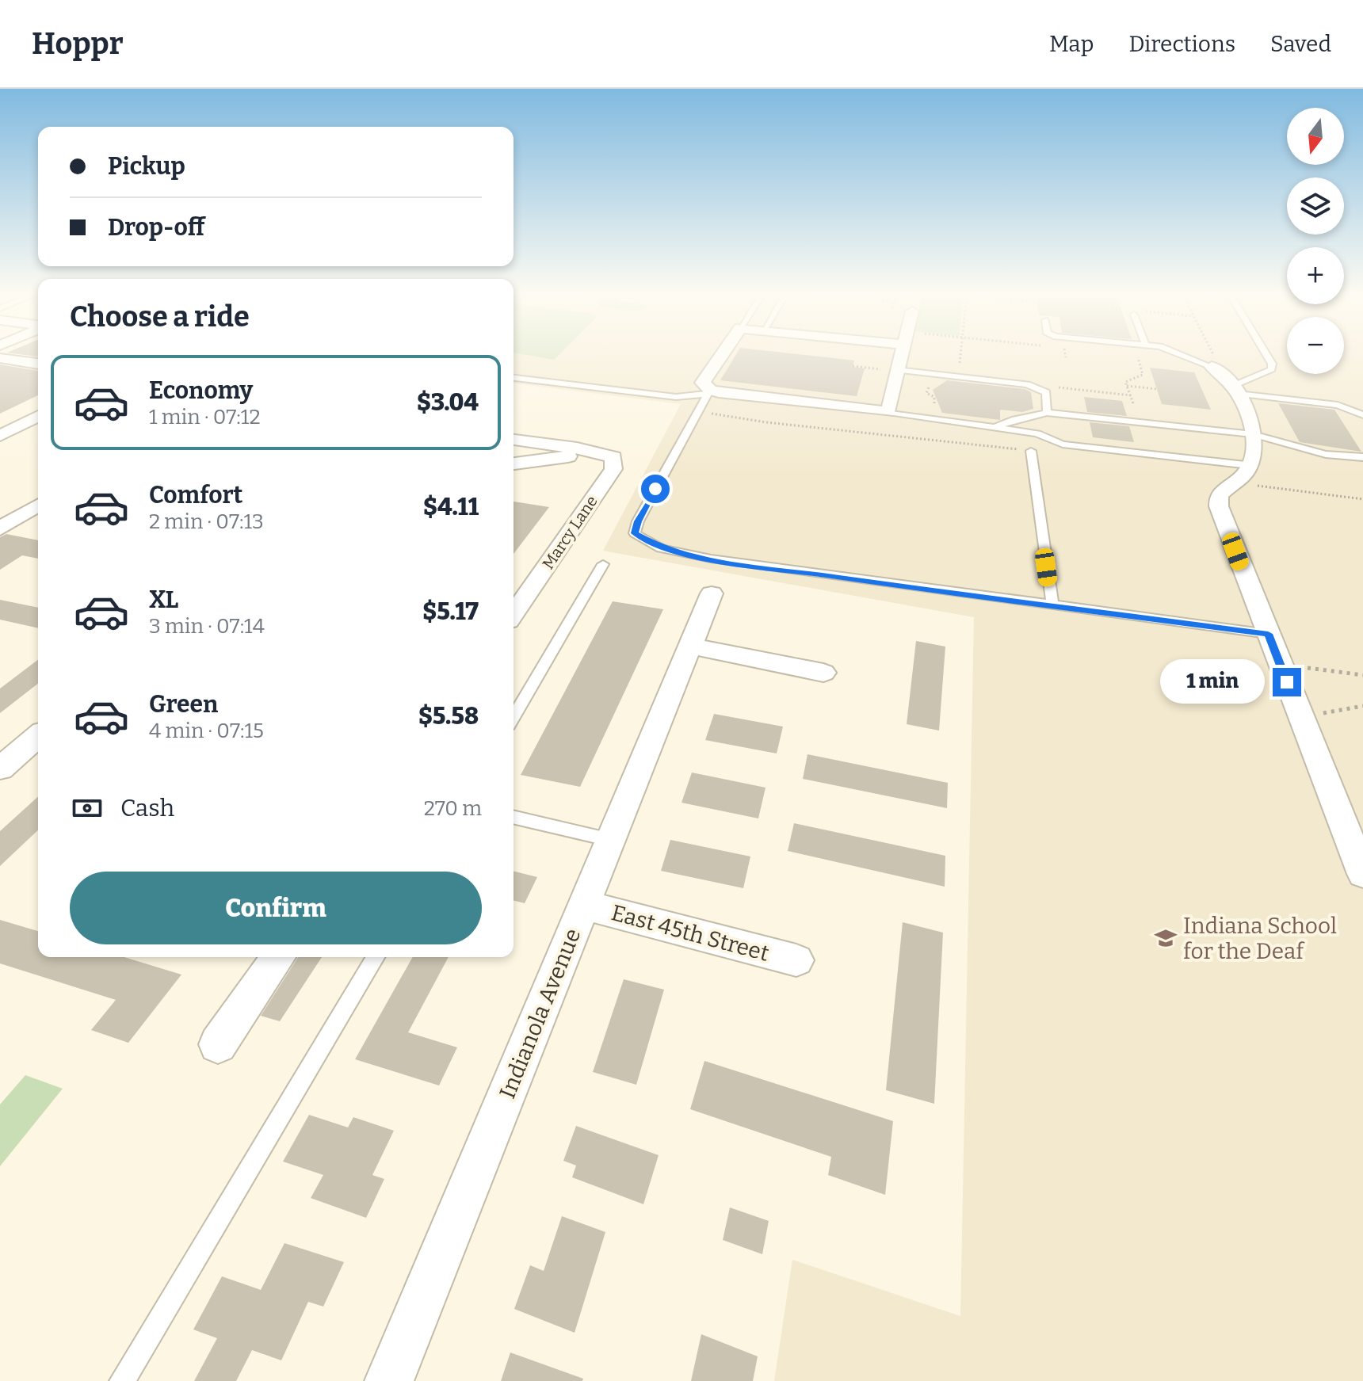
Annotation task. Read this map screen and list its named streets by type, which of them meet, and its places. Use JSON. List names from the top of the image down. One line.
{"streets":{"street":["Marcy Lane","East 45th Street","Indianola Avenue"]},"crossings":[["East 45th Street","Indianola Avenue"]],"places":{"school or university":["Indiana School for the Deaf"]},"north":"bottom","page":{"header":"Hoppr","nav":["Map","Directions","Saved"],"map_buttons":["+","−"],"banner":["Pickup","Drop-off"],"heading":"Choose a ride","list":[{"name":"Economy","note":"1 min · 07:12","value":"$3.04"},{"name":"Comfort","note":"2 min · 07:13","value":"$4.11"},{"name":"XL","note":"3 min · 07:14","value":"$5.17"},{"name":"Green","note":"4 min · 07:15","value":"$5.58"}],"bubble":"1 min","pay":["Cash","270 m"],"buttons":"Confirm"}}
